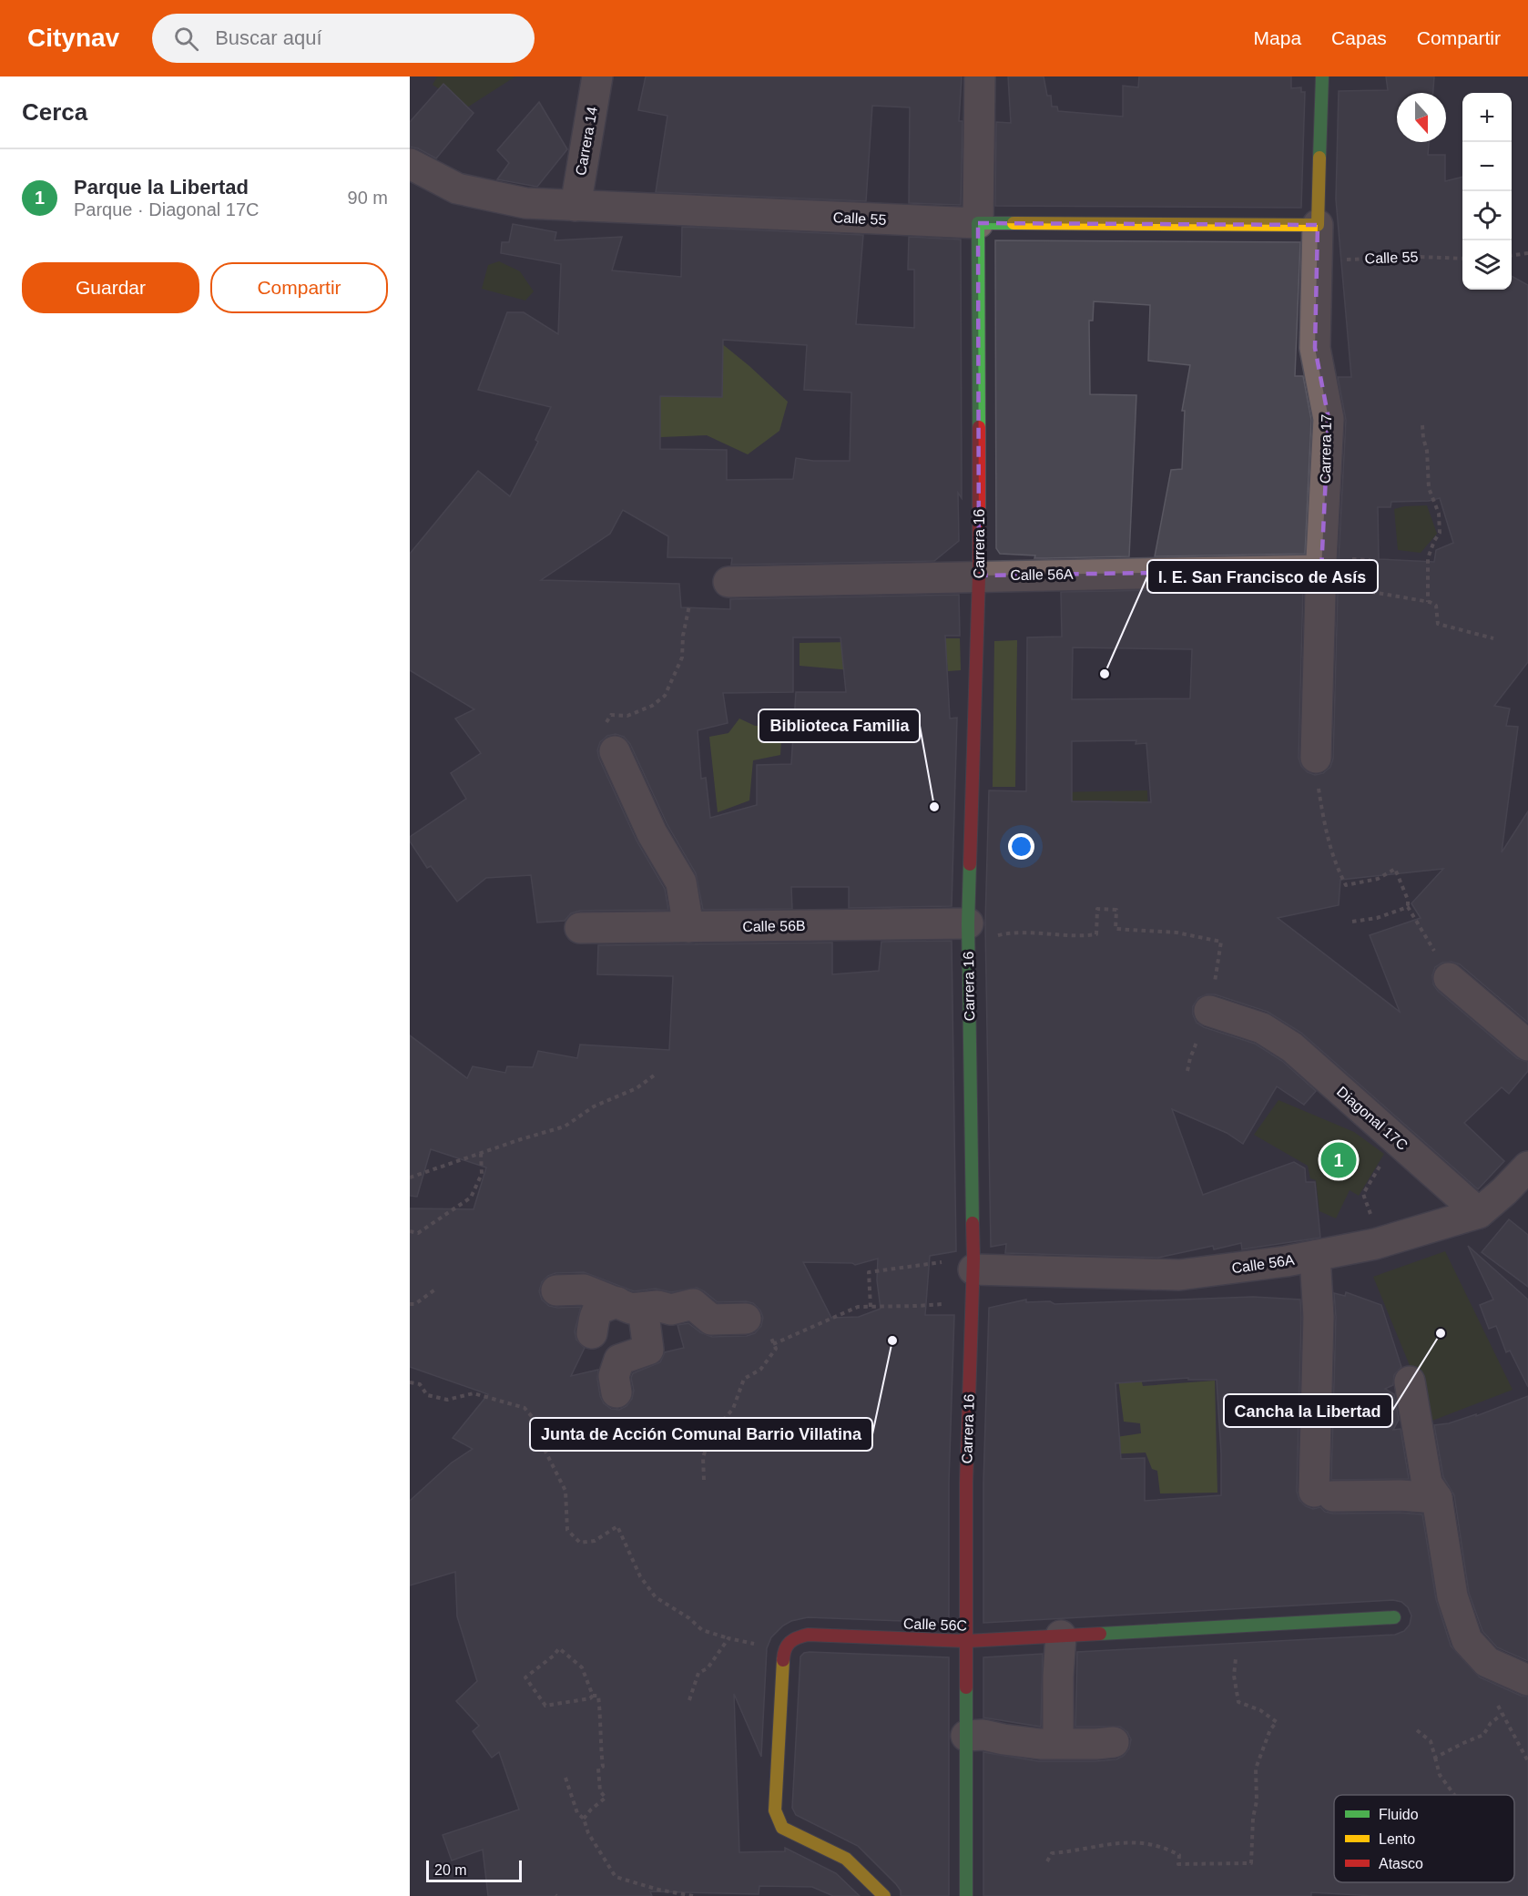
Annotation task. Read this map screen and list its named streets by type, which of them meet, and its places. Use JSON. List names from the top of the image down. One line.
{"streets":{"street":["Carrera 14","Calle 55","Carrera 17","Carrera 16","Calle 56A","Calle 56B","Diagonal 17C","Calle 56C"]},"crossings":[["Carrera 14","Calle 55"],["Calle 55","Carrera 17"],["Calle 55","Carrera 16"],["Carrera 17","Calle 56A"],["Carrera 16","Calle 56A"],["Carrera 16","Calle 56B"],["Carrera 16","Calle 56C"],["Calle 56A","Diagonal 17C"]],"places":["I. E. San Francisco de Asís","Biblioteca Familia","Cancha la Libertad","Junta de Acción Comunal Barrio Villatina"],"legend":["Fluido","Lento","Atasco"],"scale_bar":"20 m","north":"bottom","page":{"header":"Citynav","search":"Buscar aquí","nav":["Mapa","Capas","Compartir"],"heading":"Cerca","map_buttons":["+","−"],"list":[{"mark":"1","name":"Parque la Libertad","note":"Parque · Diagonal 17C","value":"90 m"}],"buttons":["Guardar","Compartir"],"pins":"1","scale":"20 m"}}
